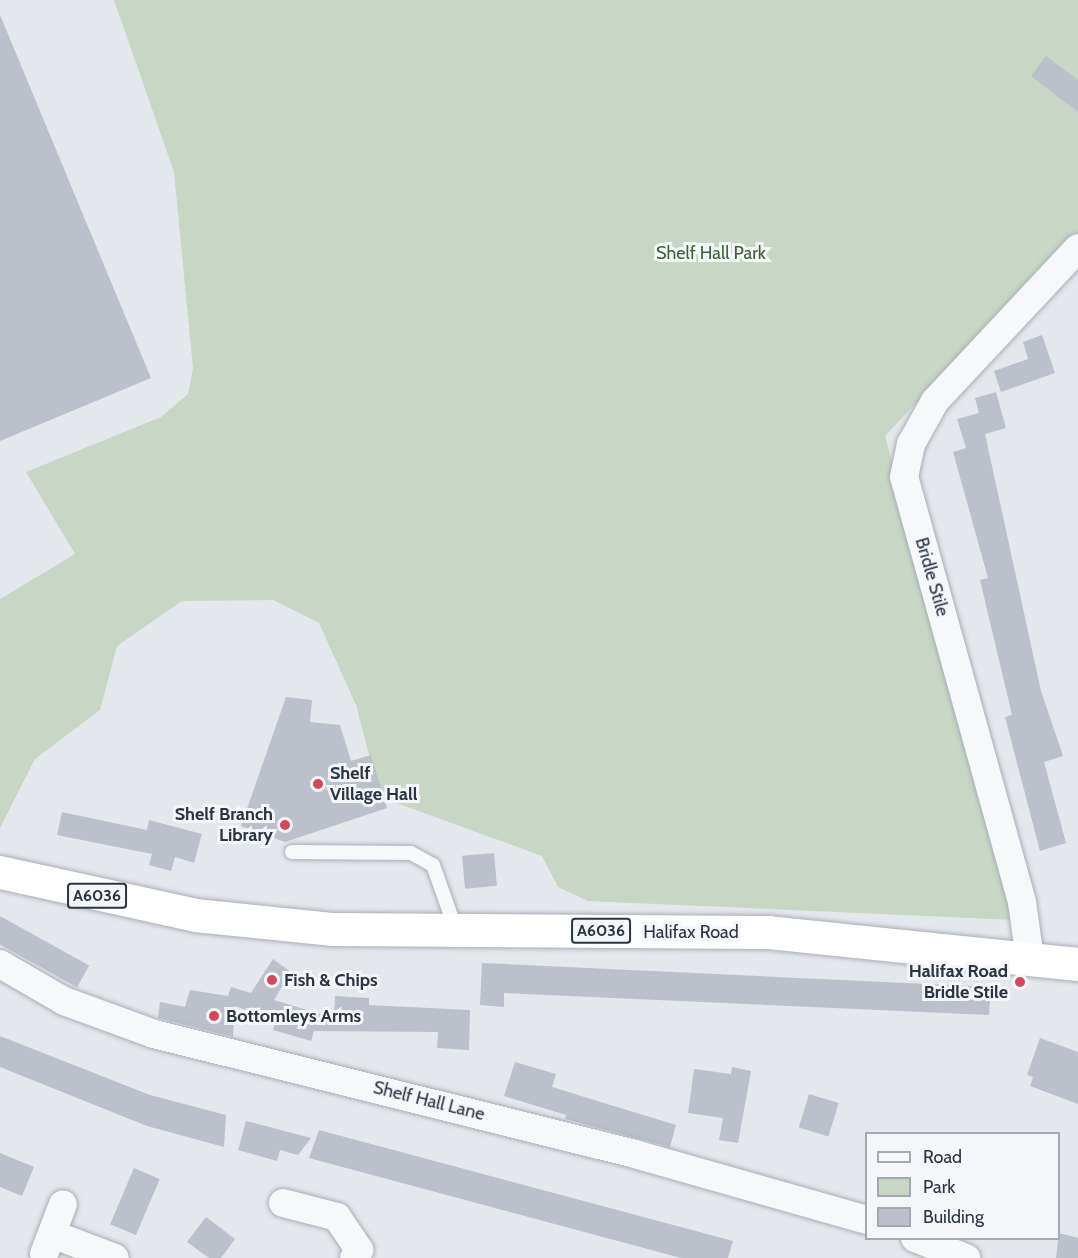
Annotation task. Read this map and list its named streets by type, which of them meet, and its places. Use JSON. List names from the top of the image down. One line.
{"streets":{"highway":["A6036","Halifax Road"],"street":["Bridle Stile","Shelf Hall Lane"]},"crossings":[["Bridle Stile","Halifax Road"]],"parks":["Shelf Hall Park"],"places":["Shelf Village Hall","Shelf Branch Library","Fish & Chips","Halifax Road Bridle Stile","Bottomleys Arms"],"legend":["Road","Park","Building"]}
